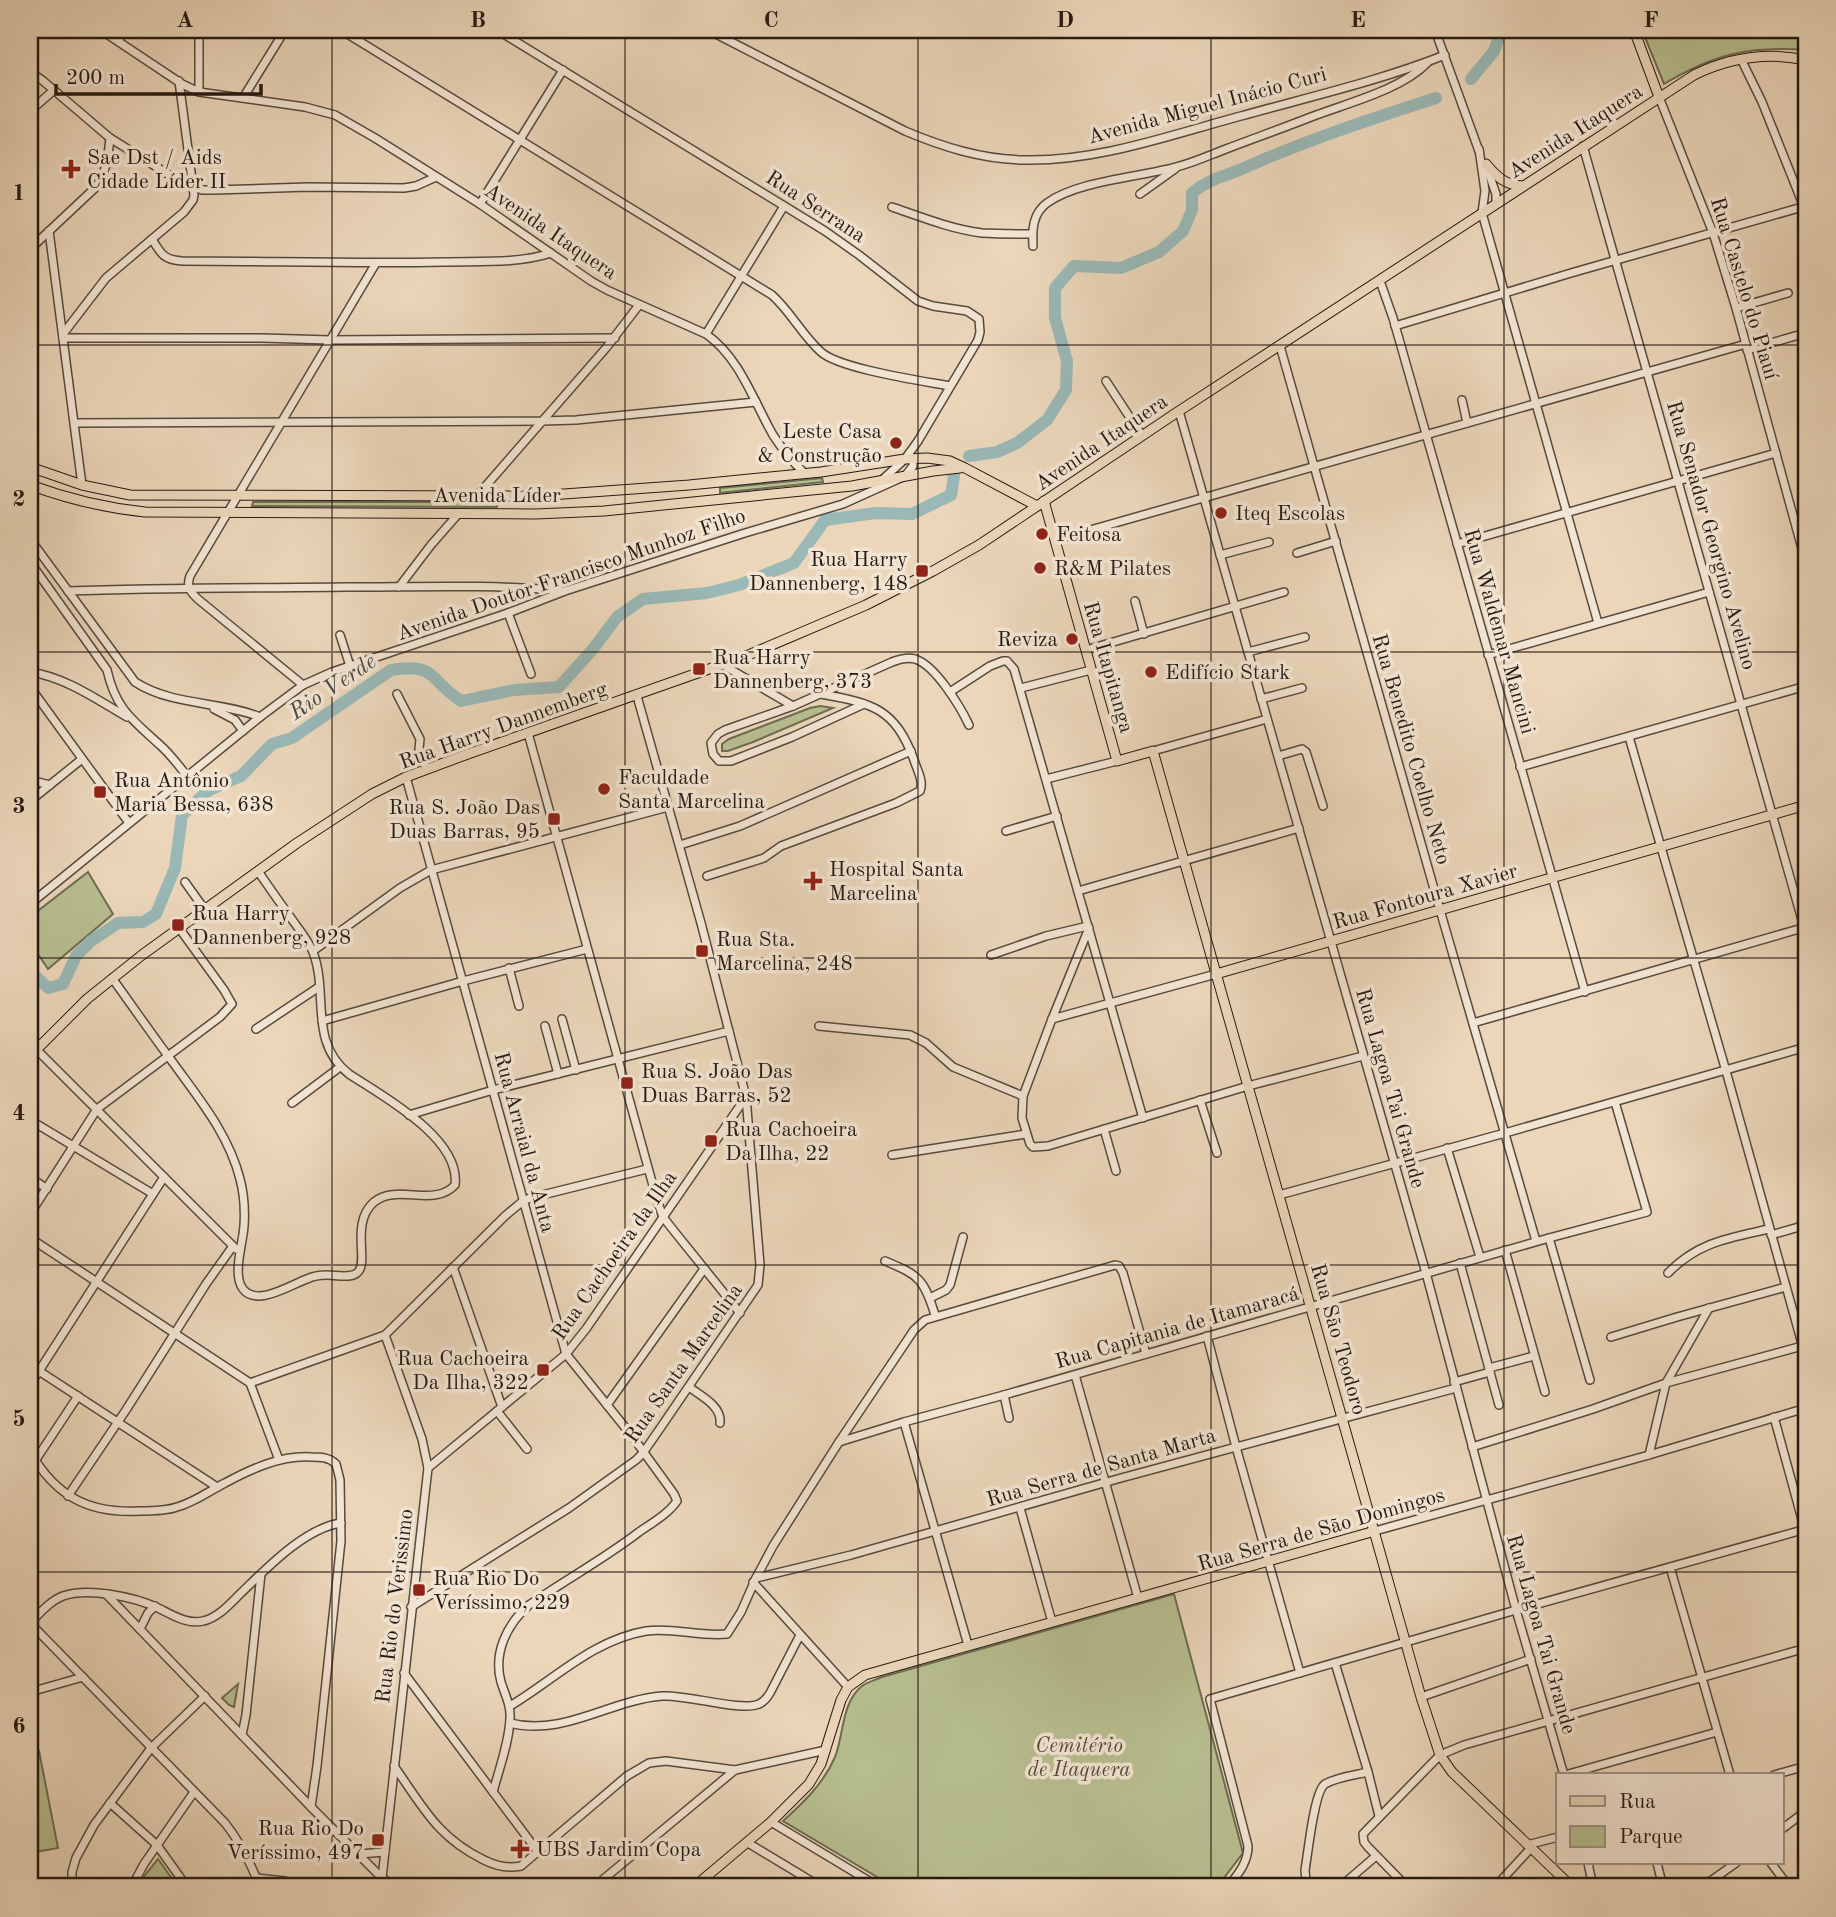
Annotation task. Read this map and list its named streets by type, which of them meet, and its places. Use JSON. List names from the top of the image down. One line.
{"streets":{"main road":["Avenida Itaquera","Rua Castelo do Piauí","Avenida Líder","Rua Itapitanga","Rua Harry Dannemberg","Rua Fontoura Xavier","Rua São Teodoro","Rua Serra de São Domingos"],"street":["Avenida Miguel Inácio Curi","Rua Serrana","Rua Senador Georgino Avelino","Avenida Doutor Francisco Munhoz Filho","Rua Waldemar Mancini","Rua Benedito Coelho Neto","Rua Lagoa Tai Grande","Rua Arraial da Anta","Rua Cachoeira da Ilha","Rua Capitania de Itamaracá","Rua Santa Marcelina","Rua Serra de Santa Marta","Rua Rio do Verissimo"]},"crossings":[["Avenida Itaquera","Rua Serrana"],["Avenida Itaquera","Rua Castelo do Piauí"],["Avenida Itaquera","Avenida Líder"],["Avenida Itaquera","Rua Senador Georgino Avelino"],["Avenida Itaquera","Avenida Doutor Francisco Munhoz Filho"],["Avenida Itaquera","Rua Waldemar Mancini"],["Avenida Itaquera","Rua Itapitanga"],["Avenida Itaquera","Rua Harry Dannemberg"],["Avenida Itaquera","Rua Benedito Coelho Neto"],["Avenida Itaquera","Rua Lagoa Tai Grande"],["Rua Serrana","Avenida Doutor Francisco Munhoz Filho"],["Avenida Líder","Avenida Doutor Francisco Munhoz Filho"],["Rua Senador Georgino Avelino","Rua Fontoura Xavier"],["Rua Waldemar Mancini","Rua Fontoura Xavier"],["Rua Itapitanga","Rua Harry Dannemberg"],["Rua Harry Dannemberg","Rua Arraial da Anta"],["Rua Harry Dannemberg","Rua Santa Marcelina"],["Rua Benedito Coelho Neto","Rua Fontoura Xavier"],["Rua Benedito Coelho Neto","Rua Capitania de Itamaracá"],["Rua Fontoura Xavier","Rua Lagoa Tai Grande"],["Rua Fontoura Xavier","Rua São Teodoro"],["Rua Lagoa Tai Grande","Rua Capitania de Itamaracá"],["Rua Lagoa Tai Grande","Rua Serra de Santa Marta"],["Rua Lagoa Tai Grande","Rua Serra de São Domingos"],["Rua Arraial da Anta","Rua Cachoeira da Ilha"],["Rua Arraial da Anta","Rua Santa Marcelina"],["Rua Cachoeira da Ilha","Rua Santa Marcelina"],["Rua Cachoeira da Ilha","Rua Rio do Verissimo"],["Rua Capitania de Itamaracá","Rua São Teodoro"],["Rua São Teodoro","Rua Serra de Santa Marta"],["Rua São Teodoro","Rua Serra de São Domingos"],["Rua Santa Marcelina","Rua Rio do Verissimo"]],"water":["Rio Verde"],"parks":["Cemitério de Itaquera"],"places":{"health":["Sae Dst / Aids Cidade Líder II","Hospital Santa Marcelina","UBS Jardim Copa"],"other":["Leste Casa & Construção","Iteq Escolas","Feitosa","R&M Pilates","Reviza","Edifício Stark","Faculdade Santa Marcelina"],"transit":["Rua Harry Dannenberg, 148","Rua Harry Dannenberg, 373","Rua Antônio Maria Bessa, 638","Rua S. João Das Duas Barras, 95","Rua Harry Dannenberg, 928","Rua Sta. Marcelina, 248","Rua S. João Das Duas Barras, 52","Rua Cachoeira Da Ilha, 22","Rua Cachoeira Da Ilha, 322","Rua Rio Do Veríssimo, 229","Rua Rio Do Veríssimo, 497"]},"legend":["Rua","Parque"],"scale_bar":"200 m","grid":{"columns":["A","B","C","D","E","F"],"rows":["1","2","3","4","5","6"]}}
